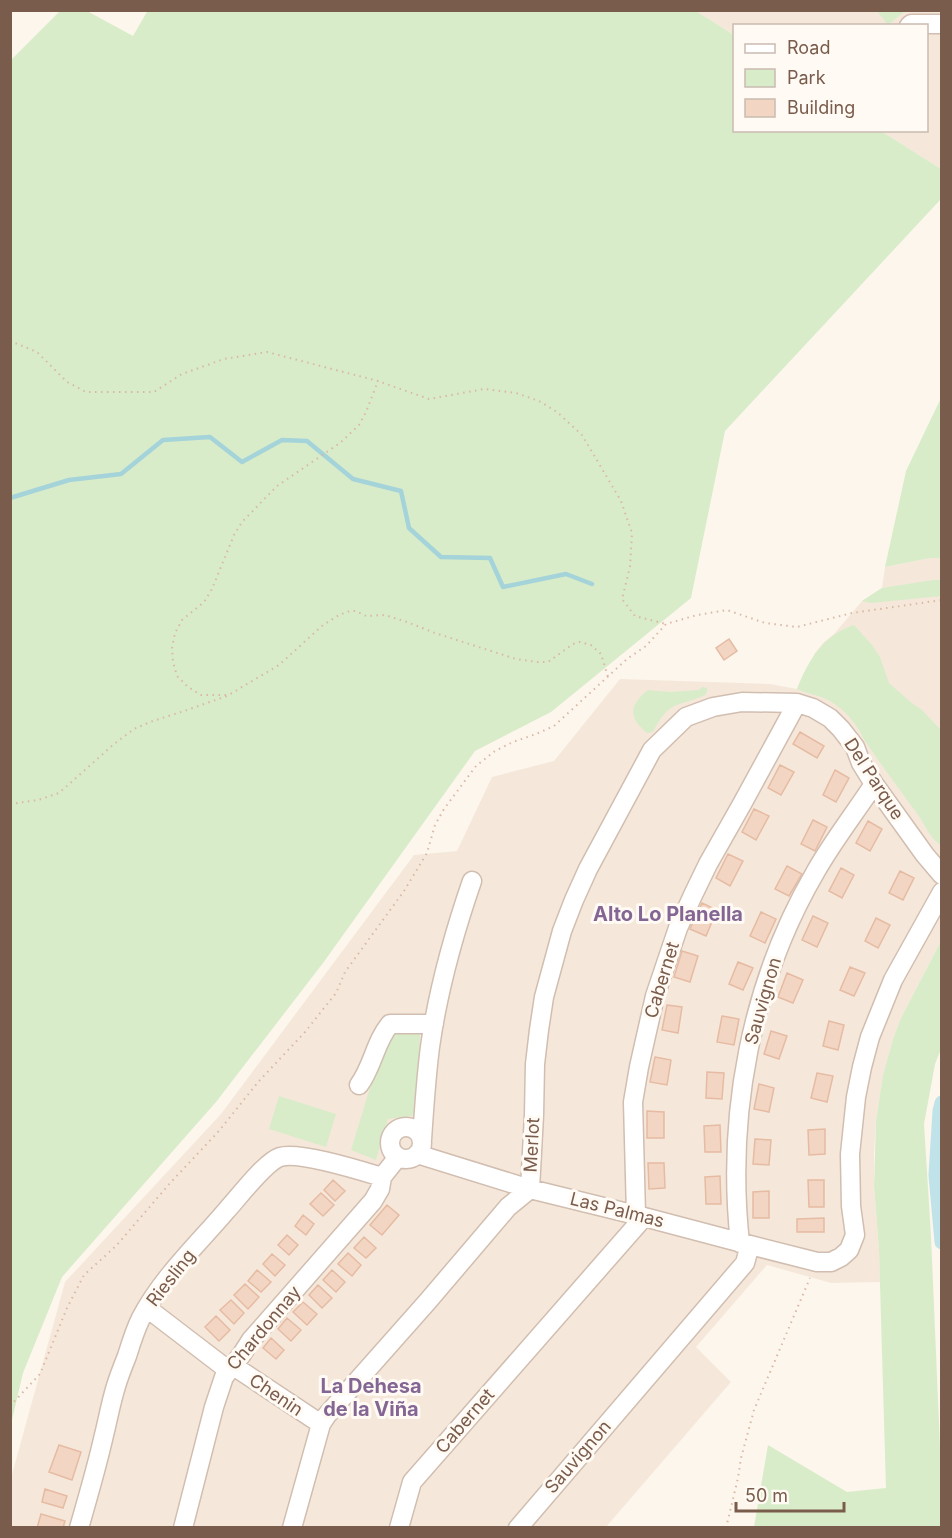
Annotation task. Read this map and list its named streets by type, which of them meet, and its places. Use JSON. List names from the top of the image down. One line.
{"streets":{"street":["Del Parque","Cabernet","Sauvignon","Merlot","Las Palmas","Riesling","Chardonnay","Chenin"]},"crossings":[["Del Parque","Cabernet"],["Del Parque","Sauvignon"],["Del Parque","Merlot"],["Cabernet","Las Palmas"],["Sauvignon","Las Palmas"],["Merlot","Las Palmas"],["Merlot","Chenin"],["Las Palmas","Chardonnay"],["Riesling","Chardonnay"],["Riesling","Chenin"],["Chardonnay","Chenin"]],"districts":["Alto Lo Planella","La Dehesa de la Viña"],"legend":["Road","Park","Building"],"scale_bar":"50 m"}
